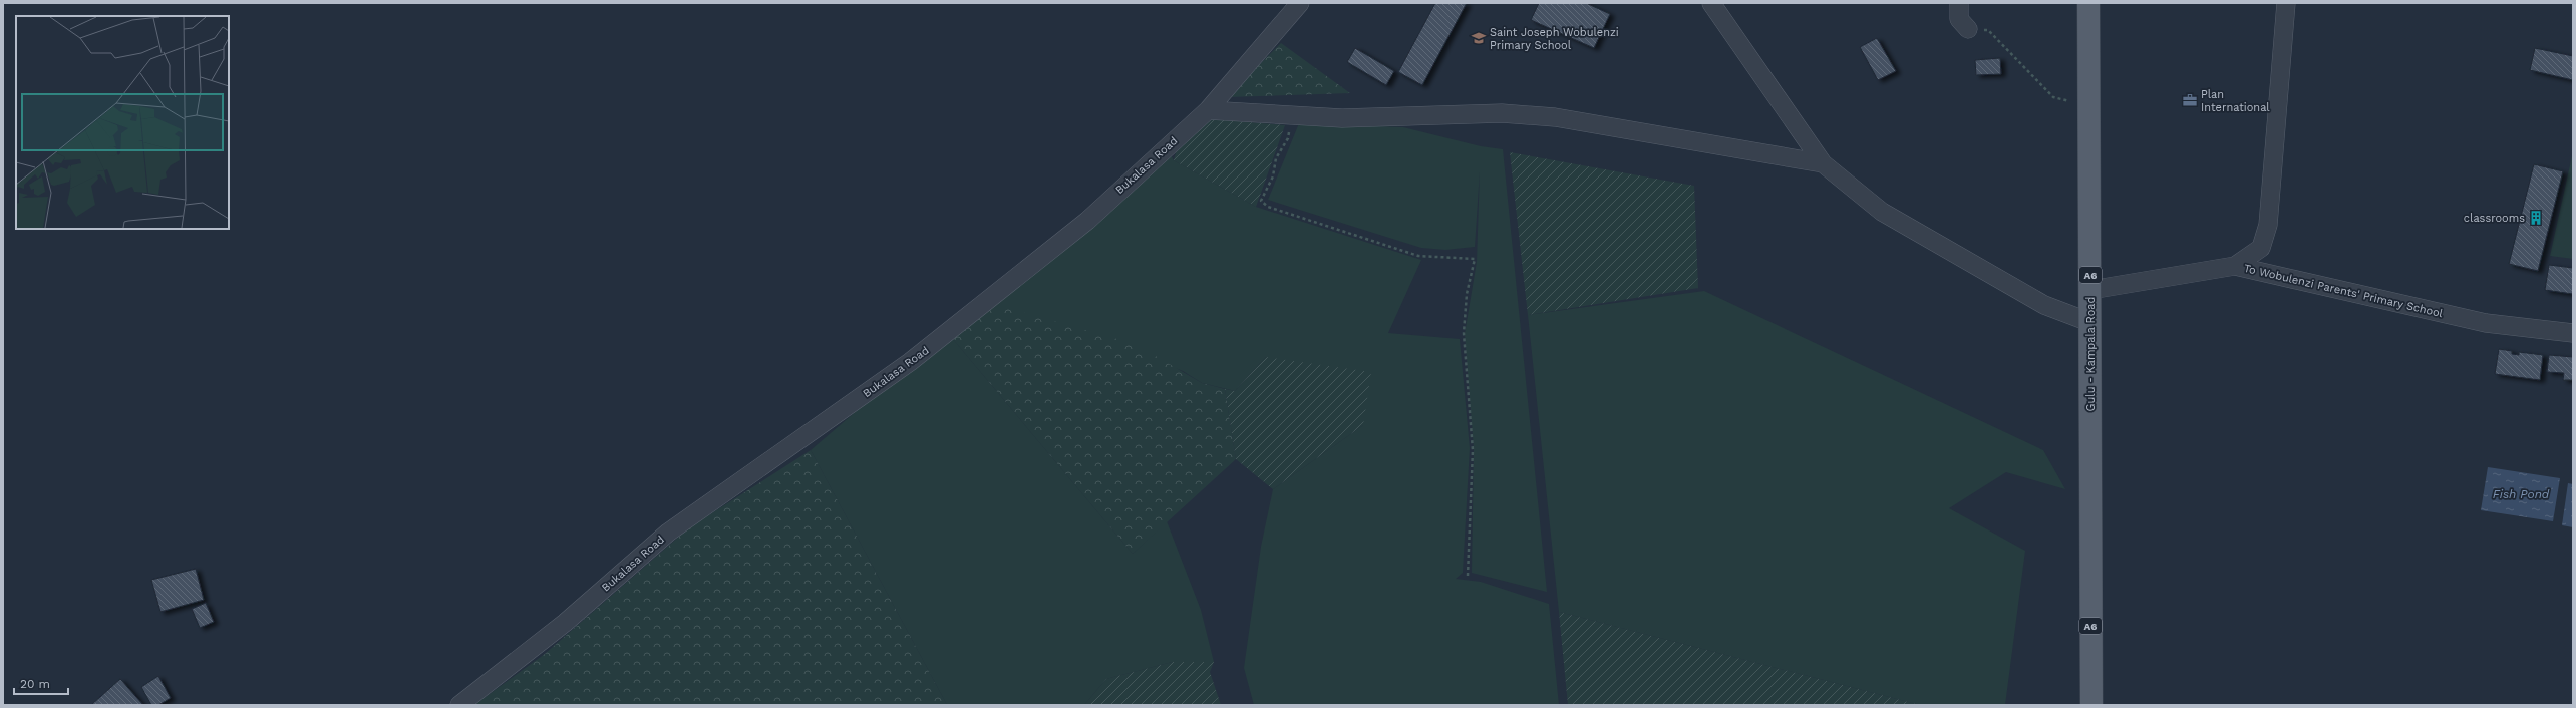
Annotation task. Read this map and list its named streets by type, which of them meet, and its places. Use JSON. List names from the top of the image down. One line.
{"streets":{"main road":["A6","Gulu - Kampala Road"],"street":["Bukalasa Road","To Wobulenzi Parents' Primary School"]},"crossings":[["To Wobulenzi Parents' Primary School","Gulu - Kampala Road"]],"water":["Fish Pond"],"places":{"school or university":["Saint Joseph Wobulenzi Primary School"],"office":["Plan International"],"building":["classrooms"]},"scale_bar":"20 m"}
